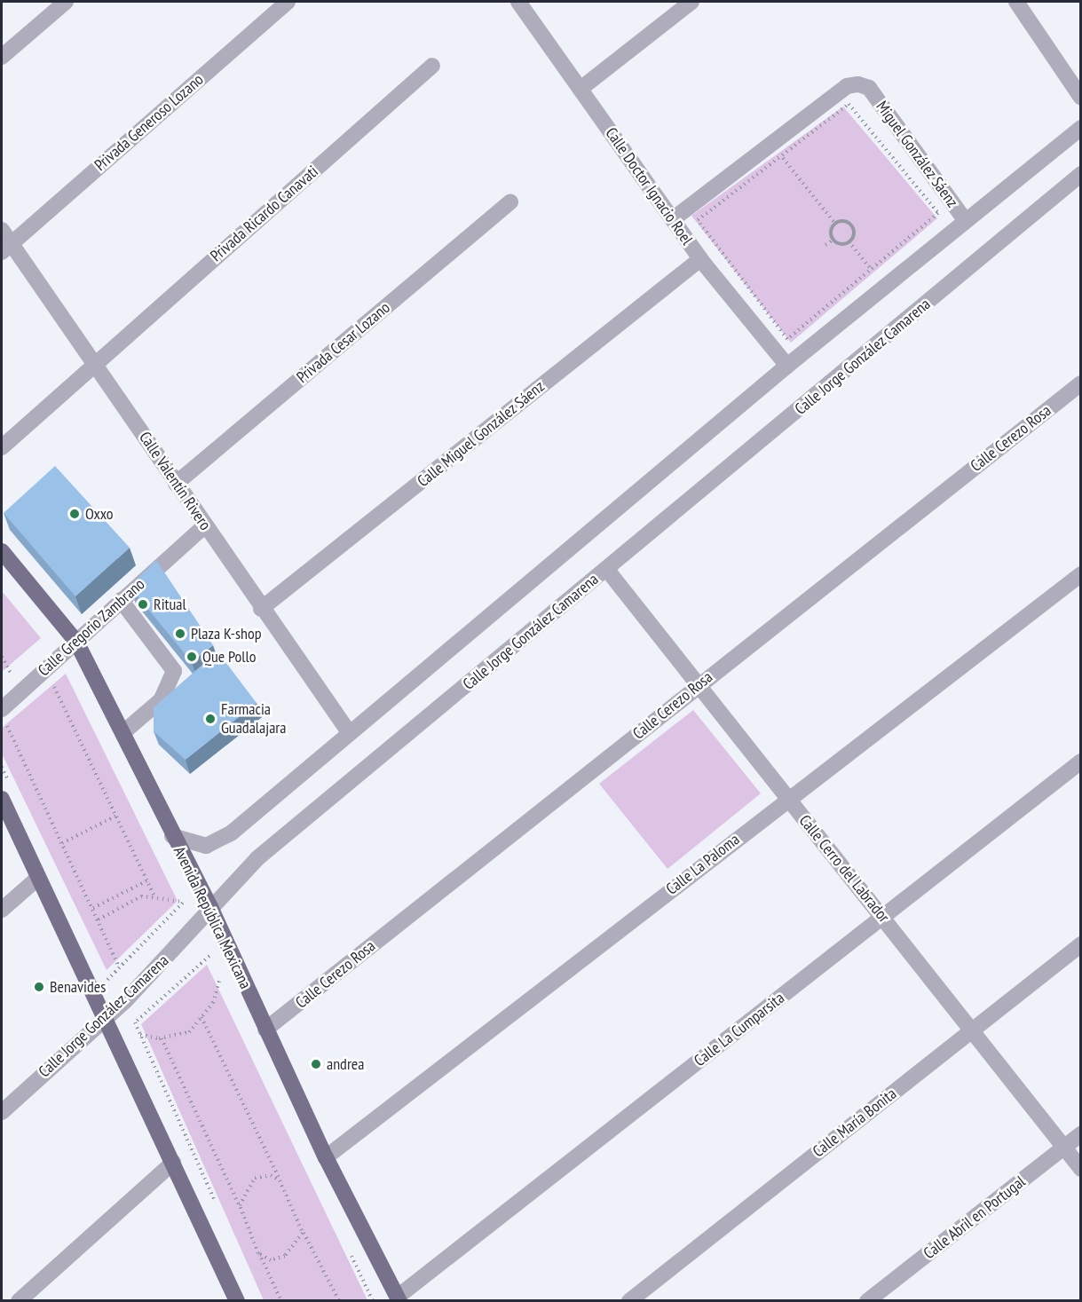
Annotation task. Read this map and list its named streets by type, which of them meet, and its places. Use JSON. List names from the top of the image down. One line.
{"streets":{"main road":["Avenida República Mexicana"],"street":["Privada Generoso Lozano","Miguel González Sáenz","Calle Doctor Ignacio Roel","Privada Ricardo Canavati","Privada Cesar Lozano","Calle Jorge González Camarena","Calle Miguel González Sáenz","Calle Cerezo Rosa","Calle Valentín Rivero","Calle Gregorio Zambrano","Calle La Paloma","Calle Cerro del Labrador","Calle La Cumparsita","Calle María Bonita","Calle Abril en Portugal"]},"crossings":[["Privada Generoso Lozano","Calle Valentín Rivero"],["Miguel González Sáenz","Calle Doctor Ignacio Roel"],["Calle Doctor Ignacio Roel","Calle Miguel González Sáenz"],["Privada Ricardo Canavati","Calle Valentín Rivero"],["Privada Cesar Lozano","Calle Valentín Rivero"],["Calle Jorge González Camarena","Calle Cerro del Labrador"],["Calle Jorge González Camarena","Avenida República Mexicana"],["Calle Miguel González Sáenz","Calle Valentín Rivero"],["Calle Cerezo Rosa","Calle Cerro del Labrador"],["Calle Cerezo Rosa","Avenida República Mexicana"],["Calle Valentín Rivero","Calle Gregorio Zambrano"],["Calle Gregorio Zambrano","Avenida República Mexicana"],["Calle La Paloma","Calle Cerro del Labrador"],["Calle La Paloma","Avenida República Mexicana"],["Calle Cerro del Labrador","Calle La Cumparsita"],["Calle Cerro del Labrador","Calle María Bonita"],["Calle Cerro del Labrador","Calle Abril en Portugal"],["Avenida República Mexicana","Calle La Cumparsita"]],"places":["Oxxo","Ritual","Plaza K-shop","Que Pollo","Farmacia Guadalajara","Benavides","andrea"]}
